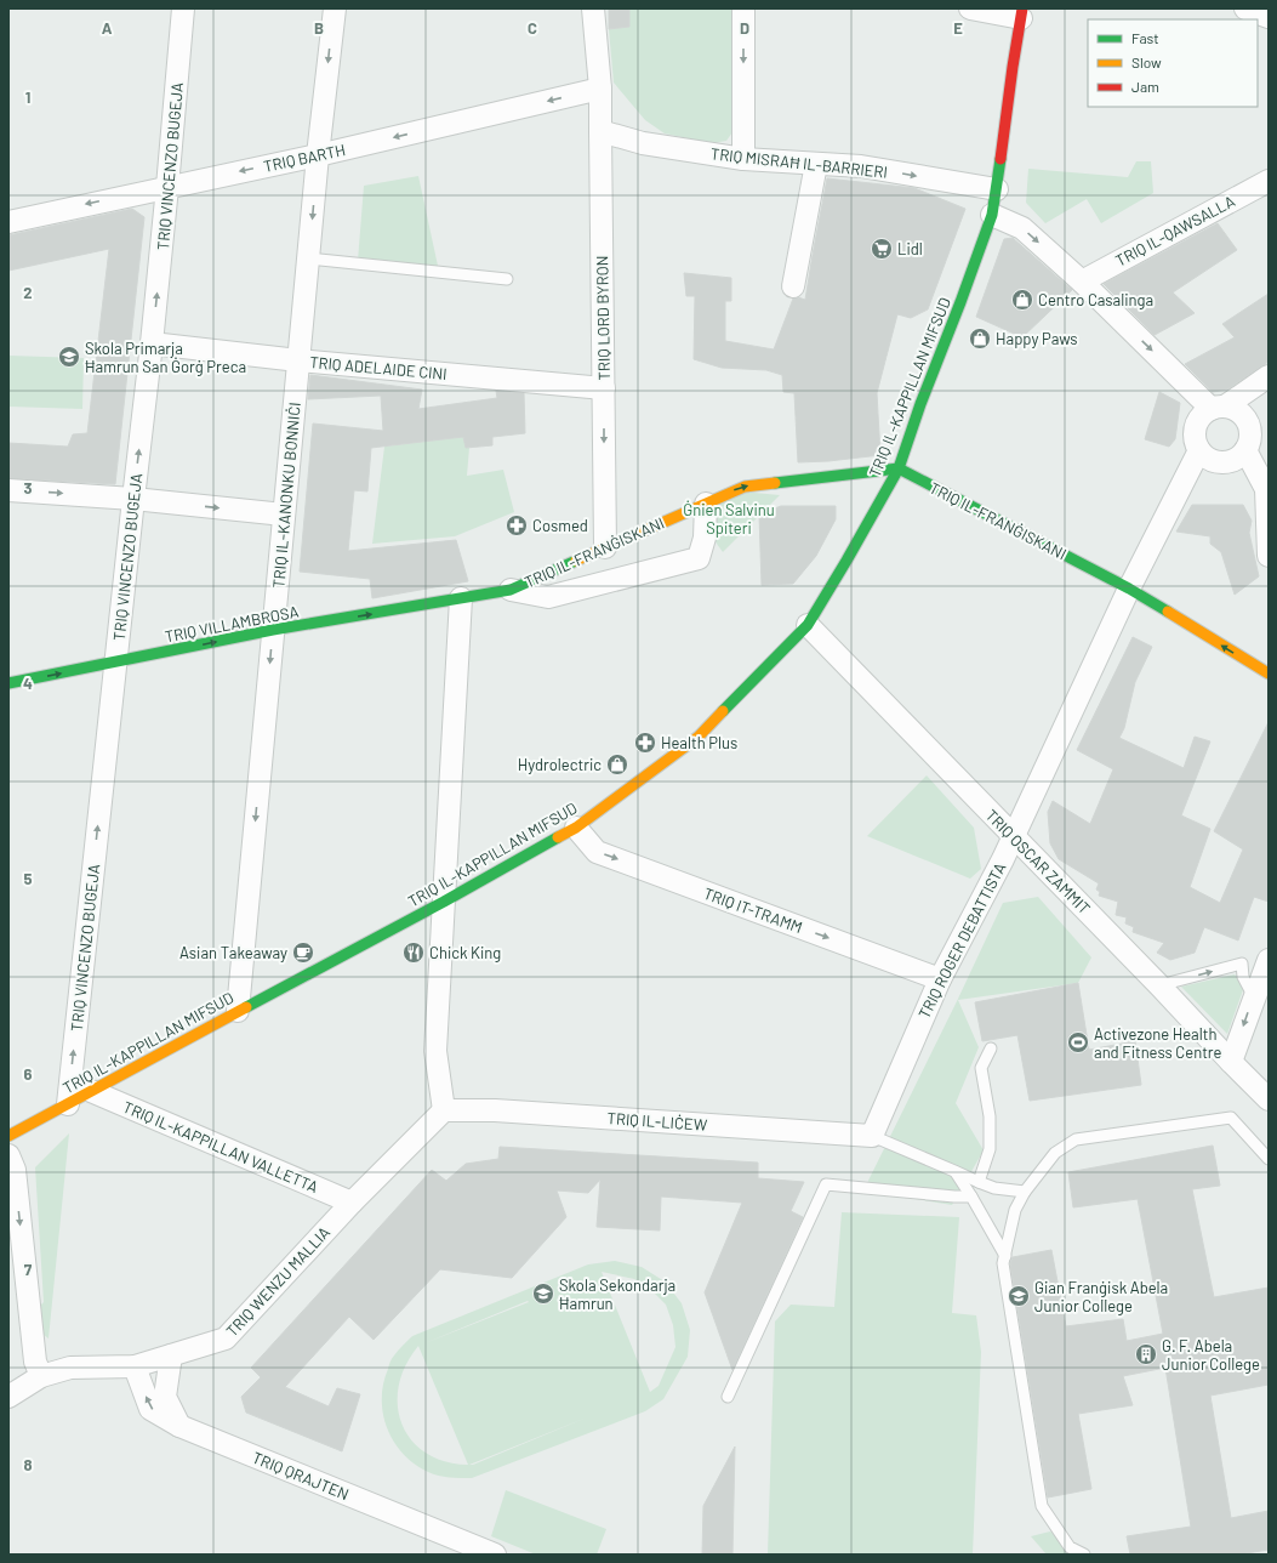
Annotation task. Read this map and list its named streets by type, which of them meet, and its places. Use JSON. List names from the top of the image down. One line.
{"streets":{"street":["TRIQ BARTH","TRIQ MISRAĦ IL-BARRIERI","TRIQ VINCENZO BUGEJA","TRIQ IL-QAWSALLA","TRIQ LORD BYRON","TRIQ ADELAIDE CINI","TRIQ IL-KAPPILLAN MIFSUD","TRIQ IL-KANONKU BONNIĊI","TRIQ IL-FRANĠISKANI","TRIQ VILLAMBROSA","TRIQ OSCAR ZAMMIT","TRIQ IT-TRAMM","TRIQ ROGER DEBATTISTA","TRIQ IL-LIĊEW","TRIQ IL-KAPPILLAN VALLETTA","TRIQ WENZU MALLIA","TRIQ QRAJTEN"]},"crossings":[["TRIQ BARTH","TRIQ VINCENZO BUGEJA"],["TRIQ BARTH","TRIQ LORD BYRON"],["TRIQ BARTH","TRIQ IL-KANONKU BONNIĊI"],["TRIQ MISRAĦ IL-BARRIERI","TRIQ LORD BYRON"],["TRIQ MISRAĦ IL-BARRIERI","TRIQ IL-KAPPILLAN MIFSUD"],["TRIQ VINCENZO BUGEJA","TRIQ ADELAIDE CINI"],["TRIQ VINCENZO BUGEJA","TRIQ IL-KAPPILLAN MIFSUD"],["TRIQ VINCENZO BUGEJA","TRIQ VILLAMBROSA"],["TRIQ LORD BYRON","TRIQ ADELAIDE CINI"],["TRIQ LORD BYRON","TRIQ IL-FRANĠISKANI"],["TRIQ ADELAIDE CINI","TRIQ IL-KANONKU BONNIĊI"],["TRIQ IL-KAPPILLAN MIFSUD","TRIQ IL-KANONKU BONNIĊI"],["TRIQ IL-KAPPILLAN MIFSUD","TRIQ IL-FRANĠISKANI"],["TRIQ IL-KAPPILLAN MIFSUD","TRIQ OSCAR ZAMMIT"],["TRIQ IL-KAPPILLAN MIFSUD","TRIQ IT-TRAMM"],["TRIQ IL-KAPPILLAN MIFSUD","TRIQ IL-KAPPILLAN VALLETTA"],["TRIQ IL-KANONKU BONNIĊI","TRIQ VILLAMBROSA"],["TRIQ IL-FRANĠISKANI","TRIQ VILLAMBROSA"],["TRIQ IL-FRANĠISKANI","TRIQ ROGER DEBATTISTA"],["TRIQ OSCAR ZAMMIT","TRIQ ROGER DEBATTISTA"],["TRIQ IT-TRAMM","TRIQ ROGER DEBATTISTA"],["TRIQ ROGER DEBATTISTA","TRIQ IL-LIĊEW"],["TRIQ IL-LIĊEW","TRIQ WENZU MALLIA"],["TRIQ IL-KAPPILLAN VALLETTA","TRIQ WENZU MALLIA"],["TRIQ WENZU MALLIA","TRIQ QRAJTEN"]],"one_way":["TRIQ BARTH","TRIQ MISRAĦ IL-BARRIERI","TRIQ VINCENZO BUGEJA","TRIQ VILLAMBROSA","TRIQ IT-TRAMM"],"parks":["Ġnien Salvinu Spiteri"],"places":{"supermarket":["Lidl"],"shop":["Centro Casalinga","Happy Paws","Hydrolectric"],"school or university":["Skola Primarja Ħamrun San Ġorġ Preca","Skola Sekondarja Ħamrun","Gian Franġisk Abela Junior College"],"pharmacy":["Cosmed","Health Plus"],"cafe":["Asian Takeaway"],"restaurant":["Chick King"],"sports":["Activezone Health and Fitness Centre"],"building":["G. F. Abela Junior College"]},"legend":["Fast","Slow","Jam"],"grid":{"columns":["A","B","C","D","E"],"rows":["1","2","3","4","5","6","7","8"]}}
